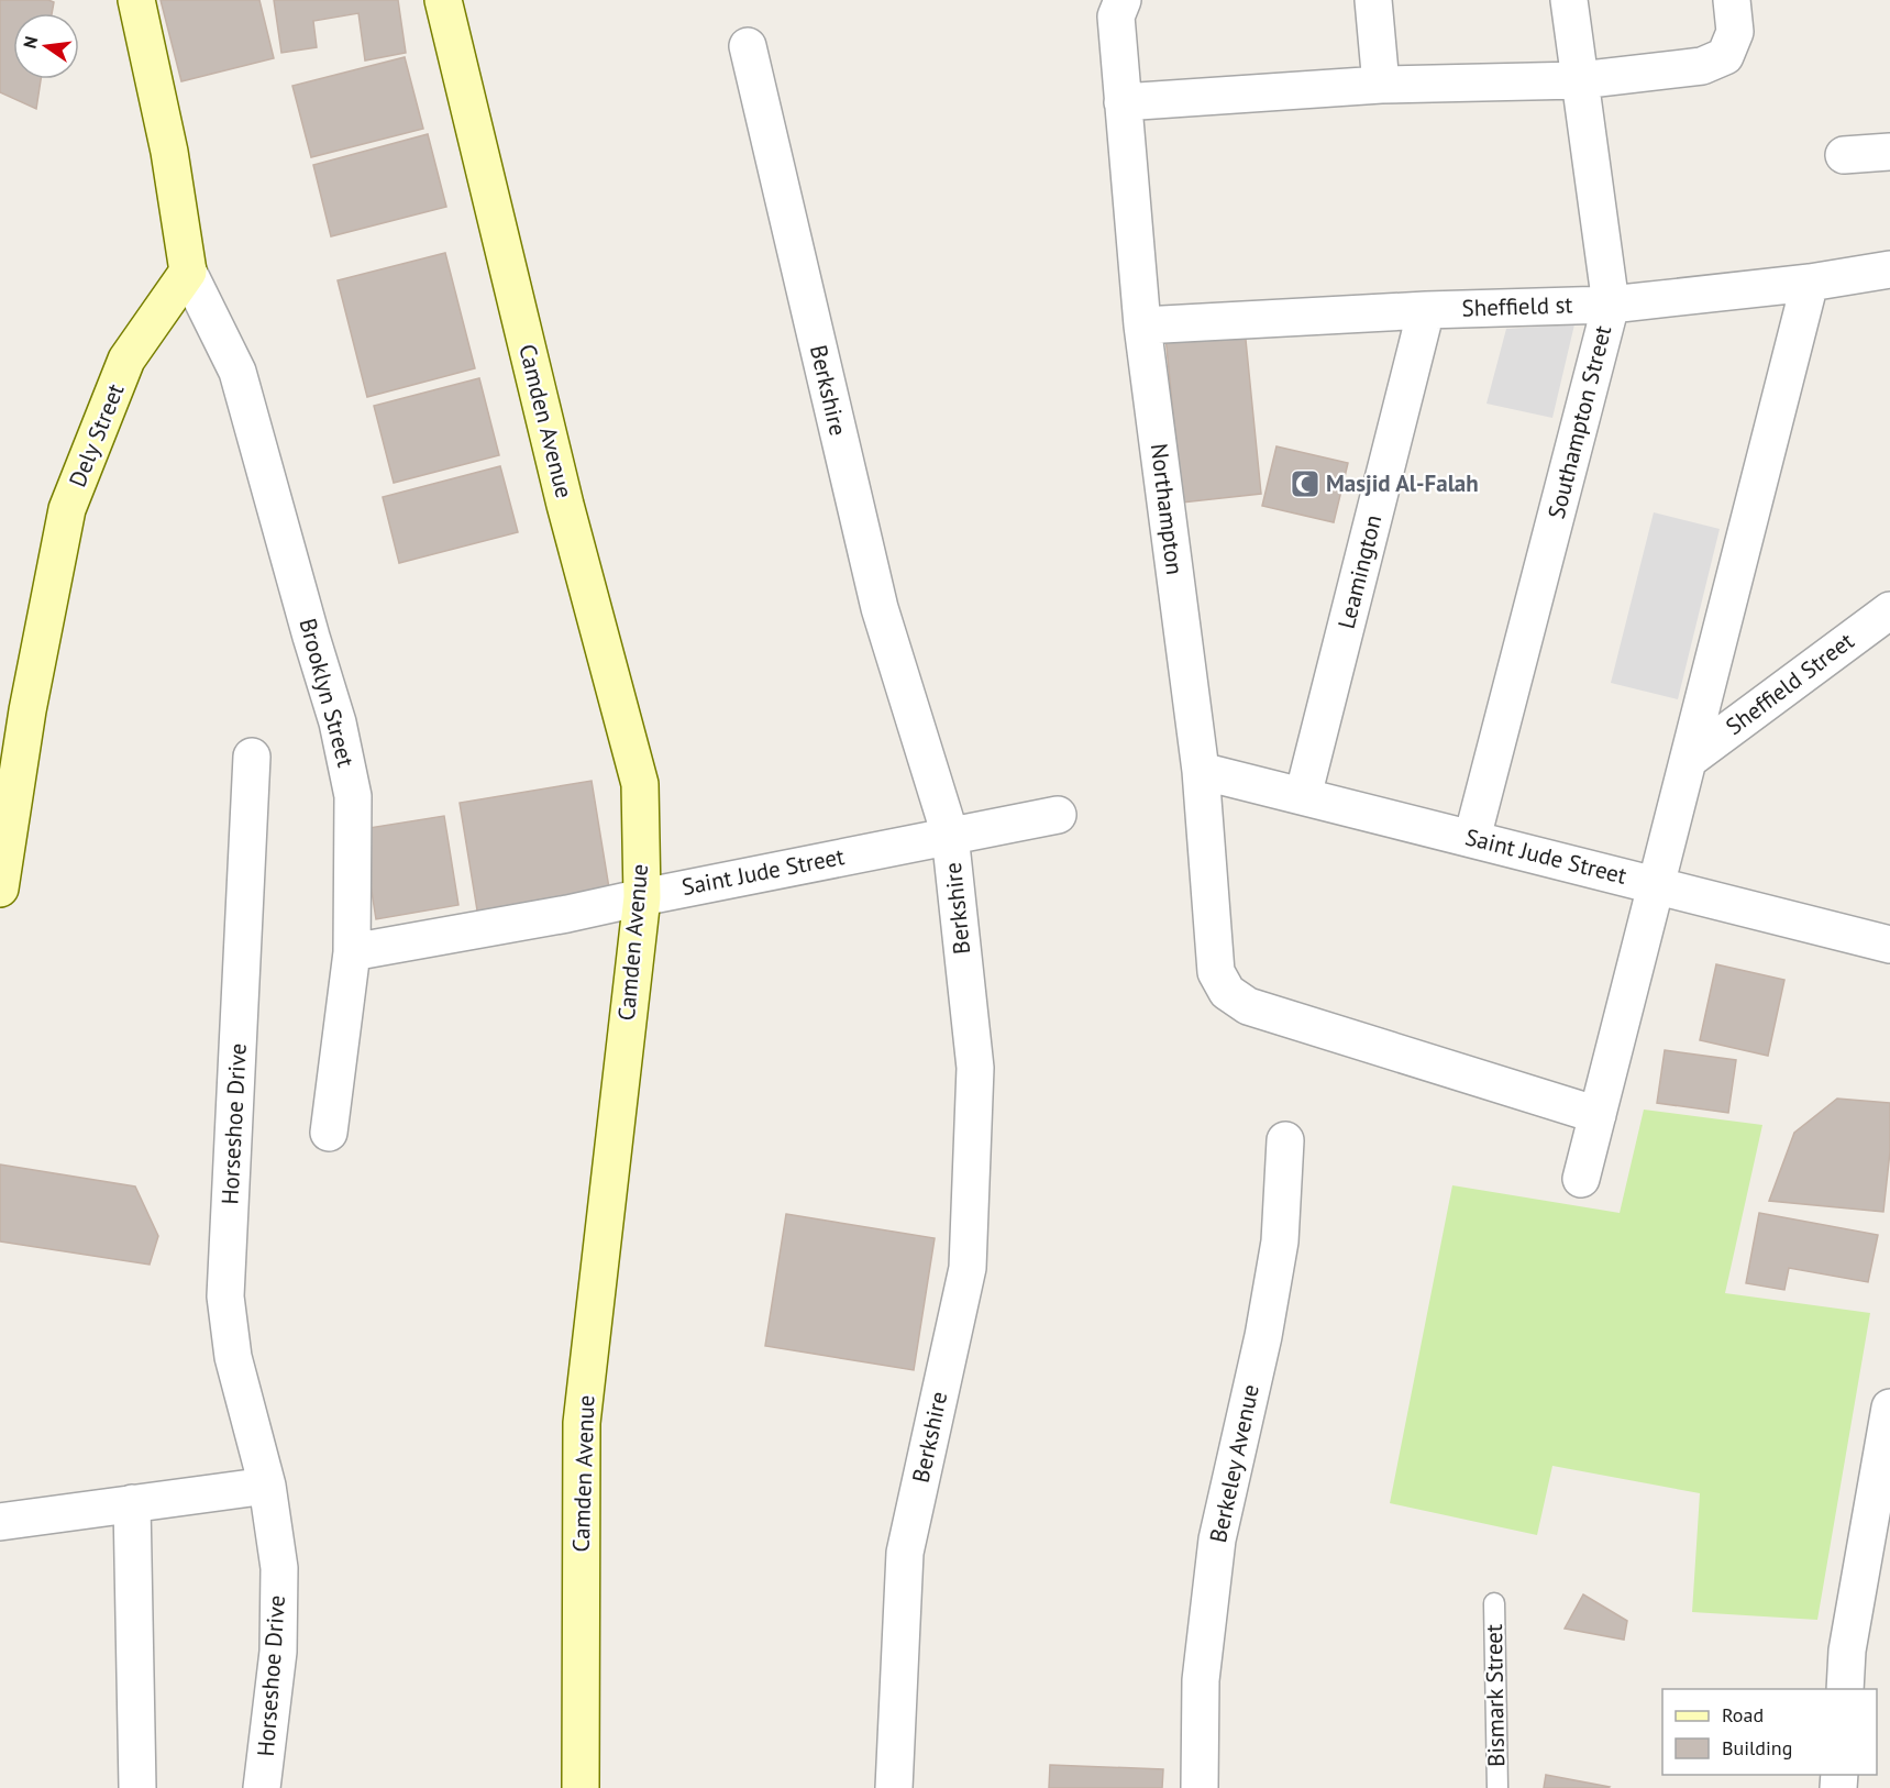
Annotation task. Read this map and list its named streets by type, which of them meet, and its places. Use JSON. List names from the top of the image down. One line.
{"streets":{"street":["Sheffield st","Berkshire","Camden Avenue","Southampton Street","Dely Street","Northampton","Leamington","Sheffield Street","Brooklyn Street","Saint Jude Street","Horseshoe Drive","Berkeley Avenue"],"lane":["Bismark Street"]},"crossings":[["Sheffield st","Southampton Street"],["Sheffield st","Northampton"],["Sheffield st","Leamington"],["Berkshire","Saint Jude Street"],["Camden Avenue","Saint Jude Street"],["Southampton Street","Saint Jude Street"],["Dely Street","Brooklyn Street"],["Northampton","Saint Jude Street"],["Leamington","Saint Jude Street"],["Brooklyn Street","Saint Jude Street"]],"places":{"mosque":["Masjid Al-Falah"]},"legend":["Road","Building"],"north":"left"}
